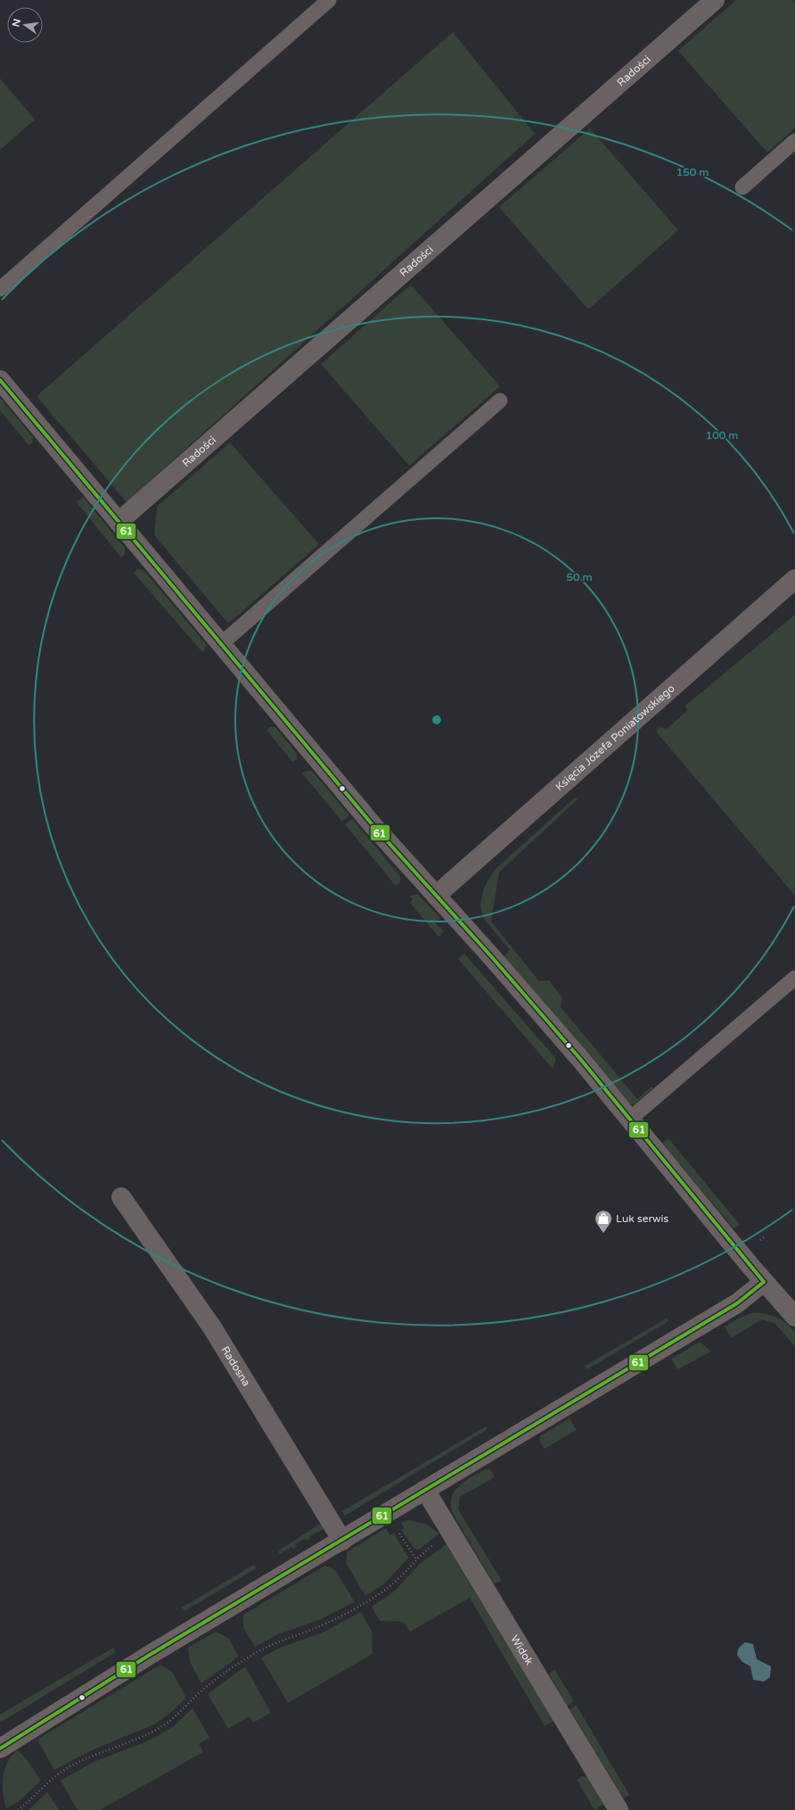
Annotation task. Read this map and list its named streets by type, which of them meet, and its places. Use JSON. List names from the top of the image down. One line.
{"streets":{"street":["Radości","Księcia Józefa Poniatowskiego","Radosna","Widok"]},"places":{"shop":["Luk serwis"]},"lines":["transit line 61"],"north":"left","rings":["150 m","100 m","50 m"]}
